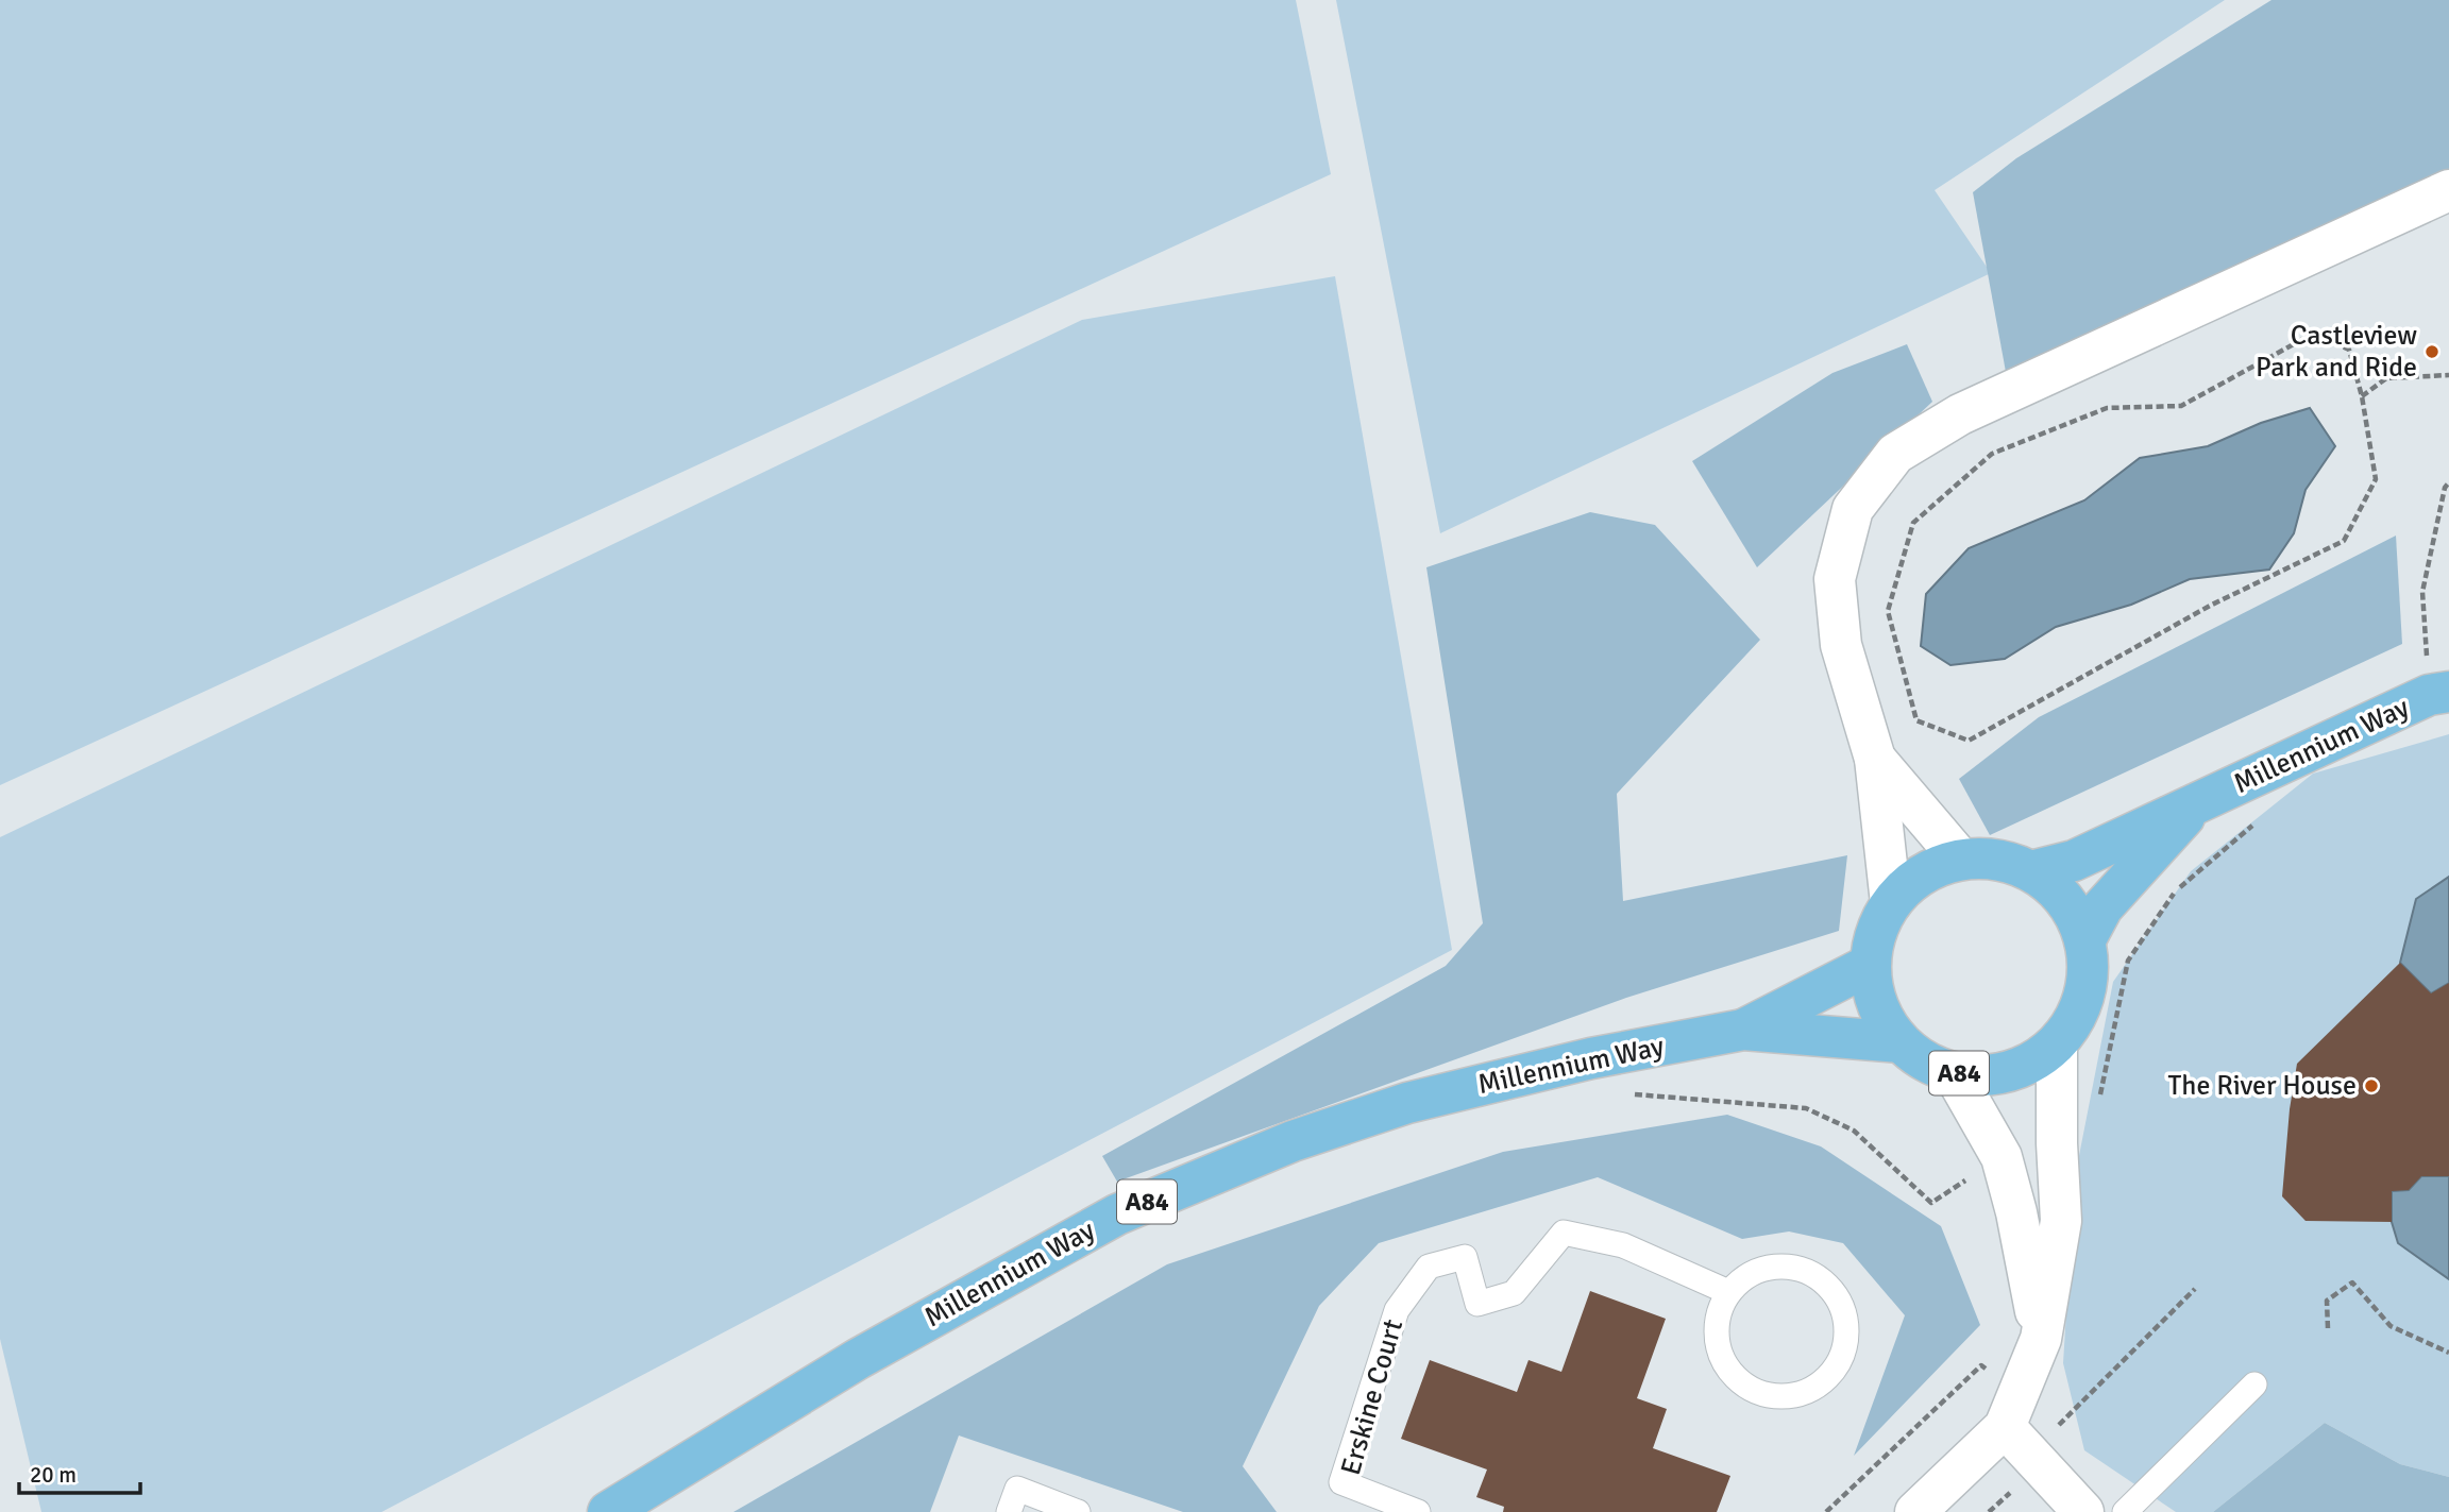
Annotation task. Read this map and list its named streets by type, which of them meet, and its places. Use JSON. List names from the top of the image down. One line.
{"streets":{"main road":["Millennium Way","A84"],"lane":["Erskine Court"]},"crossings":[["Millennium Way","A84"]],"places":["Castleview Park and Ride","The River House"],"scale_bar":"20 m"}
